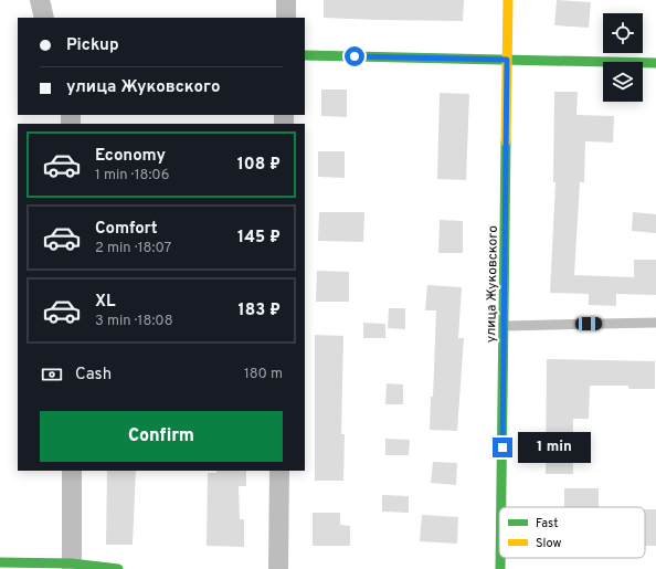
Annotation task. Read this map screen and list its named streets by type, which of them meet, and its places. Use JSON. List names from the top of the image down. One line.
{"streets":{"street":["улица Жуковского"]},"legend":["Fast","Slow"],"page":{"banner":["Pickup","улица Жуковского"],"list":[{"name":"Economy","note":"1 min · 18:06","value":"108 ₽"},{"name":"Comfort","note":"2 min · 18:07","value":"145 ₽"},{"name":"XL","note":"3 min · 18:08","value":"183 ₽"}],"pay":["Cash","180 m"],"buttons":"Confirm","bubble":"1 min"}}
